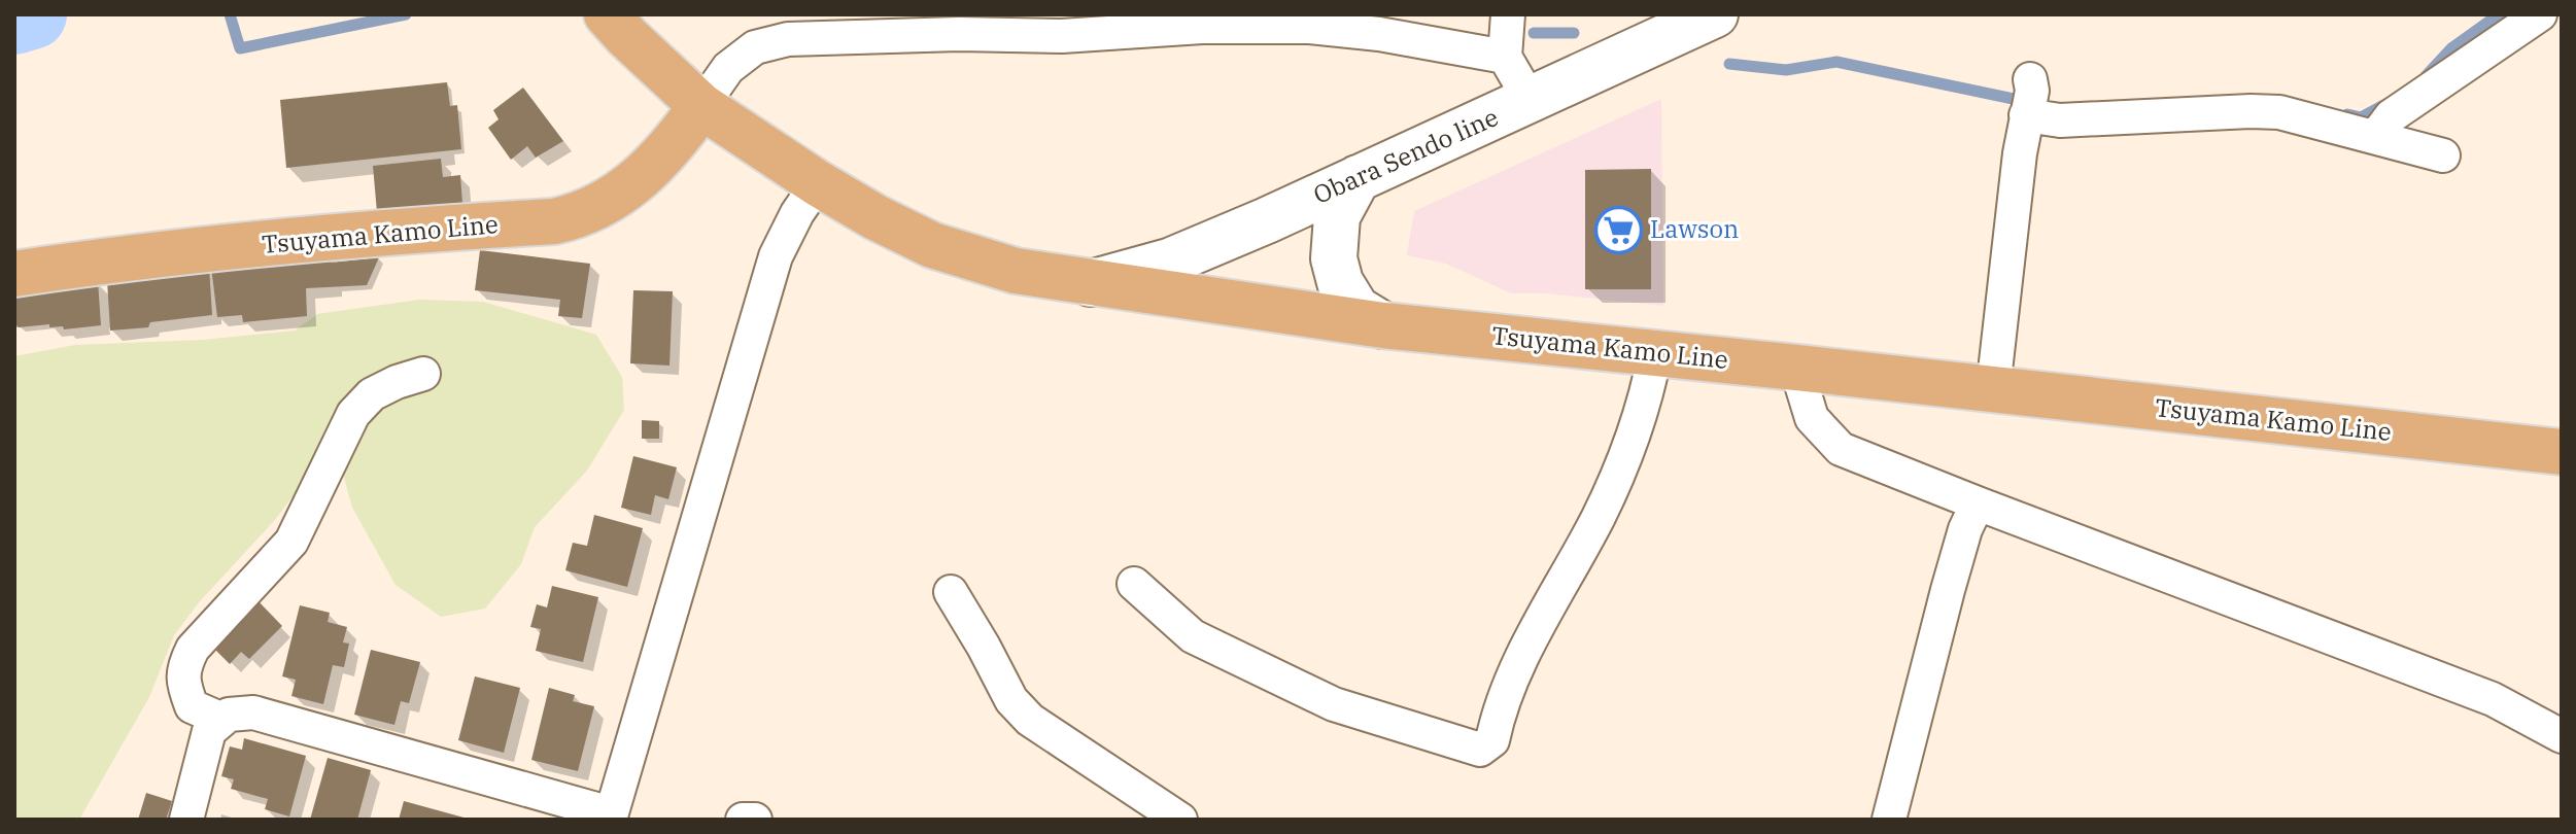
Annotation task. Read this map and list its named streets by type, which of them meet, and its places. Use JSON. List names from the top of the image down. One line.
{"streets":{"main road":["Obara Sendo line","Tsuyama Kamo Line"]},"crossings":[["Obara Sendo line","Tsuyama Kamo Line"]],"places":{"supermarket":["Lawson"]}}
